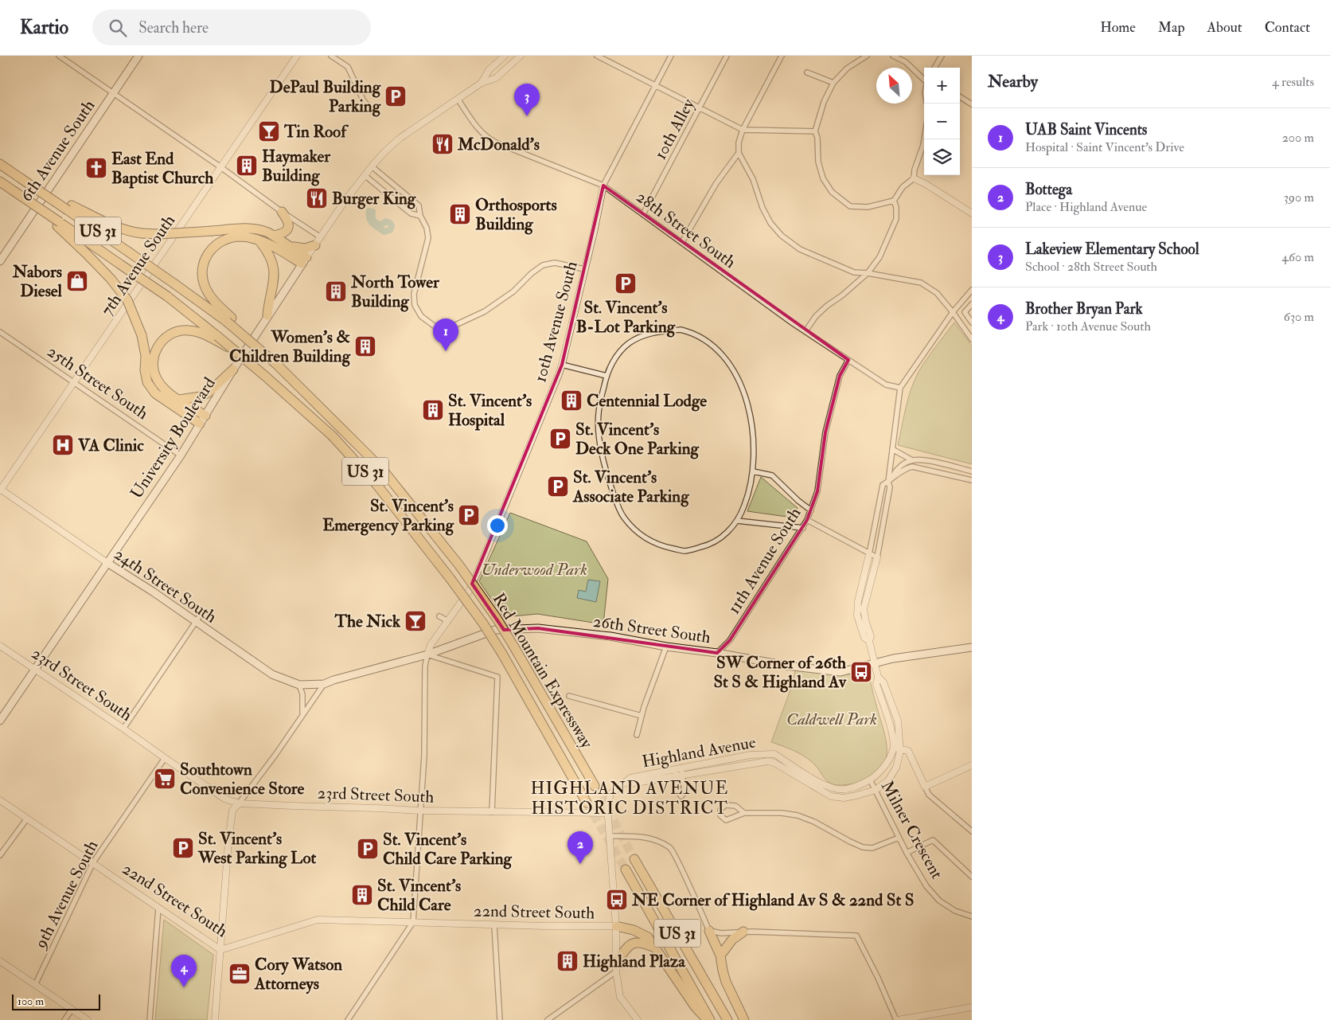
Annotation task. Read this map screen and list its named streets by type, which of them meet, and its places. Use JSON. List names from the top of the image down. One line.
{"streets":{"highway":["US 31","Red Mountain Expressway"],"main road":["6th Avenue South","University Boulevard","24th Street South","26th Street South"],"street":["10th Alley","28th Street South","7th Avenue South","10th Avenue South","25th Street South","11th Avenue South","23rd Street South","Highland Avenue","Milner Crescent","9th Avenue South","22nd Street South"]},"crossings":[["10th Alley","28th Street South"],["28th Street South","10th Avenue South"],["28th Street South","University Boulevard"],["28th Street South","11th Avenue South"],["US 31","Red Mountain Expressway"],["7th Avenue South","25th Street South"],["7th Avenue South","24th Street South"],["10th Avenue South","26th Street South"],["25th Street South","University Boulevard"],["University Boulevard","24th Street South"],["University Boulevard","23rd Street South"],["11th Avenue South","26th Street South"],["26th Street South","Highland Avenue"],["23rd Street South","Highland Avenue"],["23rd Street South","9th Avenue South"],["Highland Avenue","Milner Crescent"],["Highland Avenue","22nd Street South"],["9th Avenue South","22nd Street South"]],"districts":["HIGHLAND AVENUE HISTORIC DISTRICT"],"parks":["Underwood Park","Caldwell Park"],"places":{"parking":["DePaul Building Parking","St. Vincent's B-Lot Parking","St. Vincent's Deck One Parking","St. Vincent's Associate Parking","St. Vincent's Emergency Parking","St. Vincent's West Parking Lot","St. Vincent's Child Care Parking"],"bar":["Tin Roof","The Nick"],"restaurant":["McDonald's","Burger King"],"building":["Haymaker Building","Orthosports Building","North Tower Building","Women's & Children Building","Centennial Lodge","St. Vincent's Hospital","St. Vincent's Child Care","Highland Plaza"],"church":["East End Baptist Church"],"shop":["Nabors Diesel"],"hospital":["VA Clinic"],"bus stop":["SW Corner of 26th St S & Highland Av","NE Corner of Highland Av S & 22nd St S"],"supermarket":["Southtown Convenience Store"],"office":["Cory Watson Attorneys"]},"scale_bar":"100 m","north":"top left","page":{"header":"Kartio","search":"Search here","nav":["Home","Map","About","Contact"],"heading":["Nearby","4 results"],"map_buttons":["+","−"],"pins":["3","1","2","4"],"list":[{"mark":"1","name":"UAB Saint Vincents","note":"Hospital · Saint Vincent's Drive","value":"200 m"},{"mark":"2","name":"Bottega","note":"Place · Highland Avenue","value":"390 m"},{"mark":"3","name":"Lakeview Elementary School","note":"School · 28th Street South","value":"460 m"},{"mark":"4","name":"Brother Bryan Park","note":"Park · 10th Avenue South","value":"630 m"}],"scale":"100 m"}}
